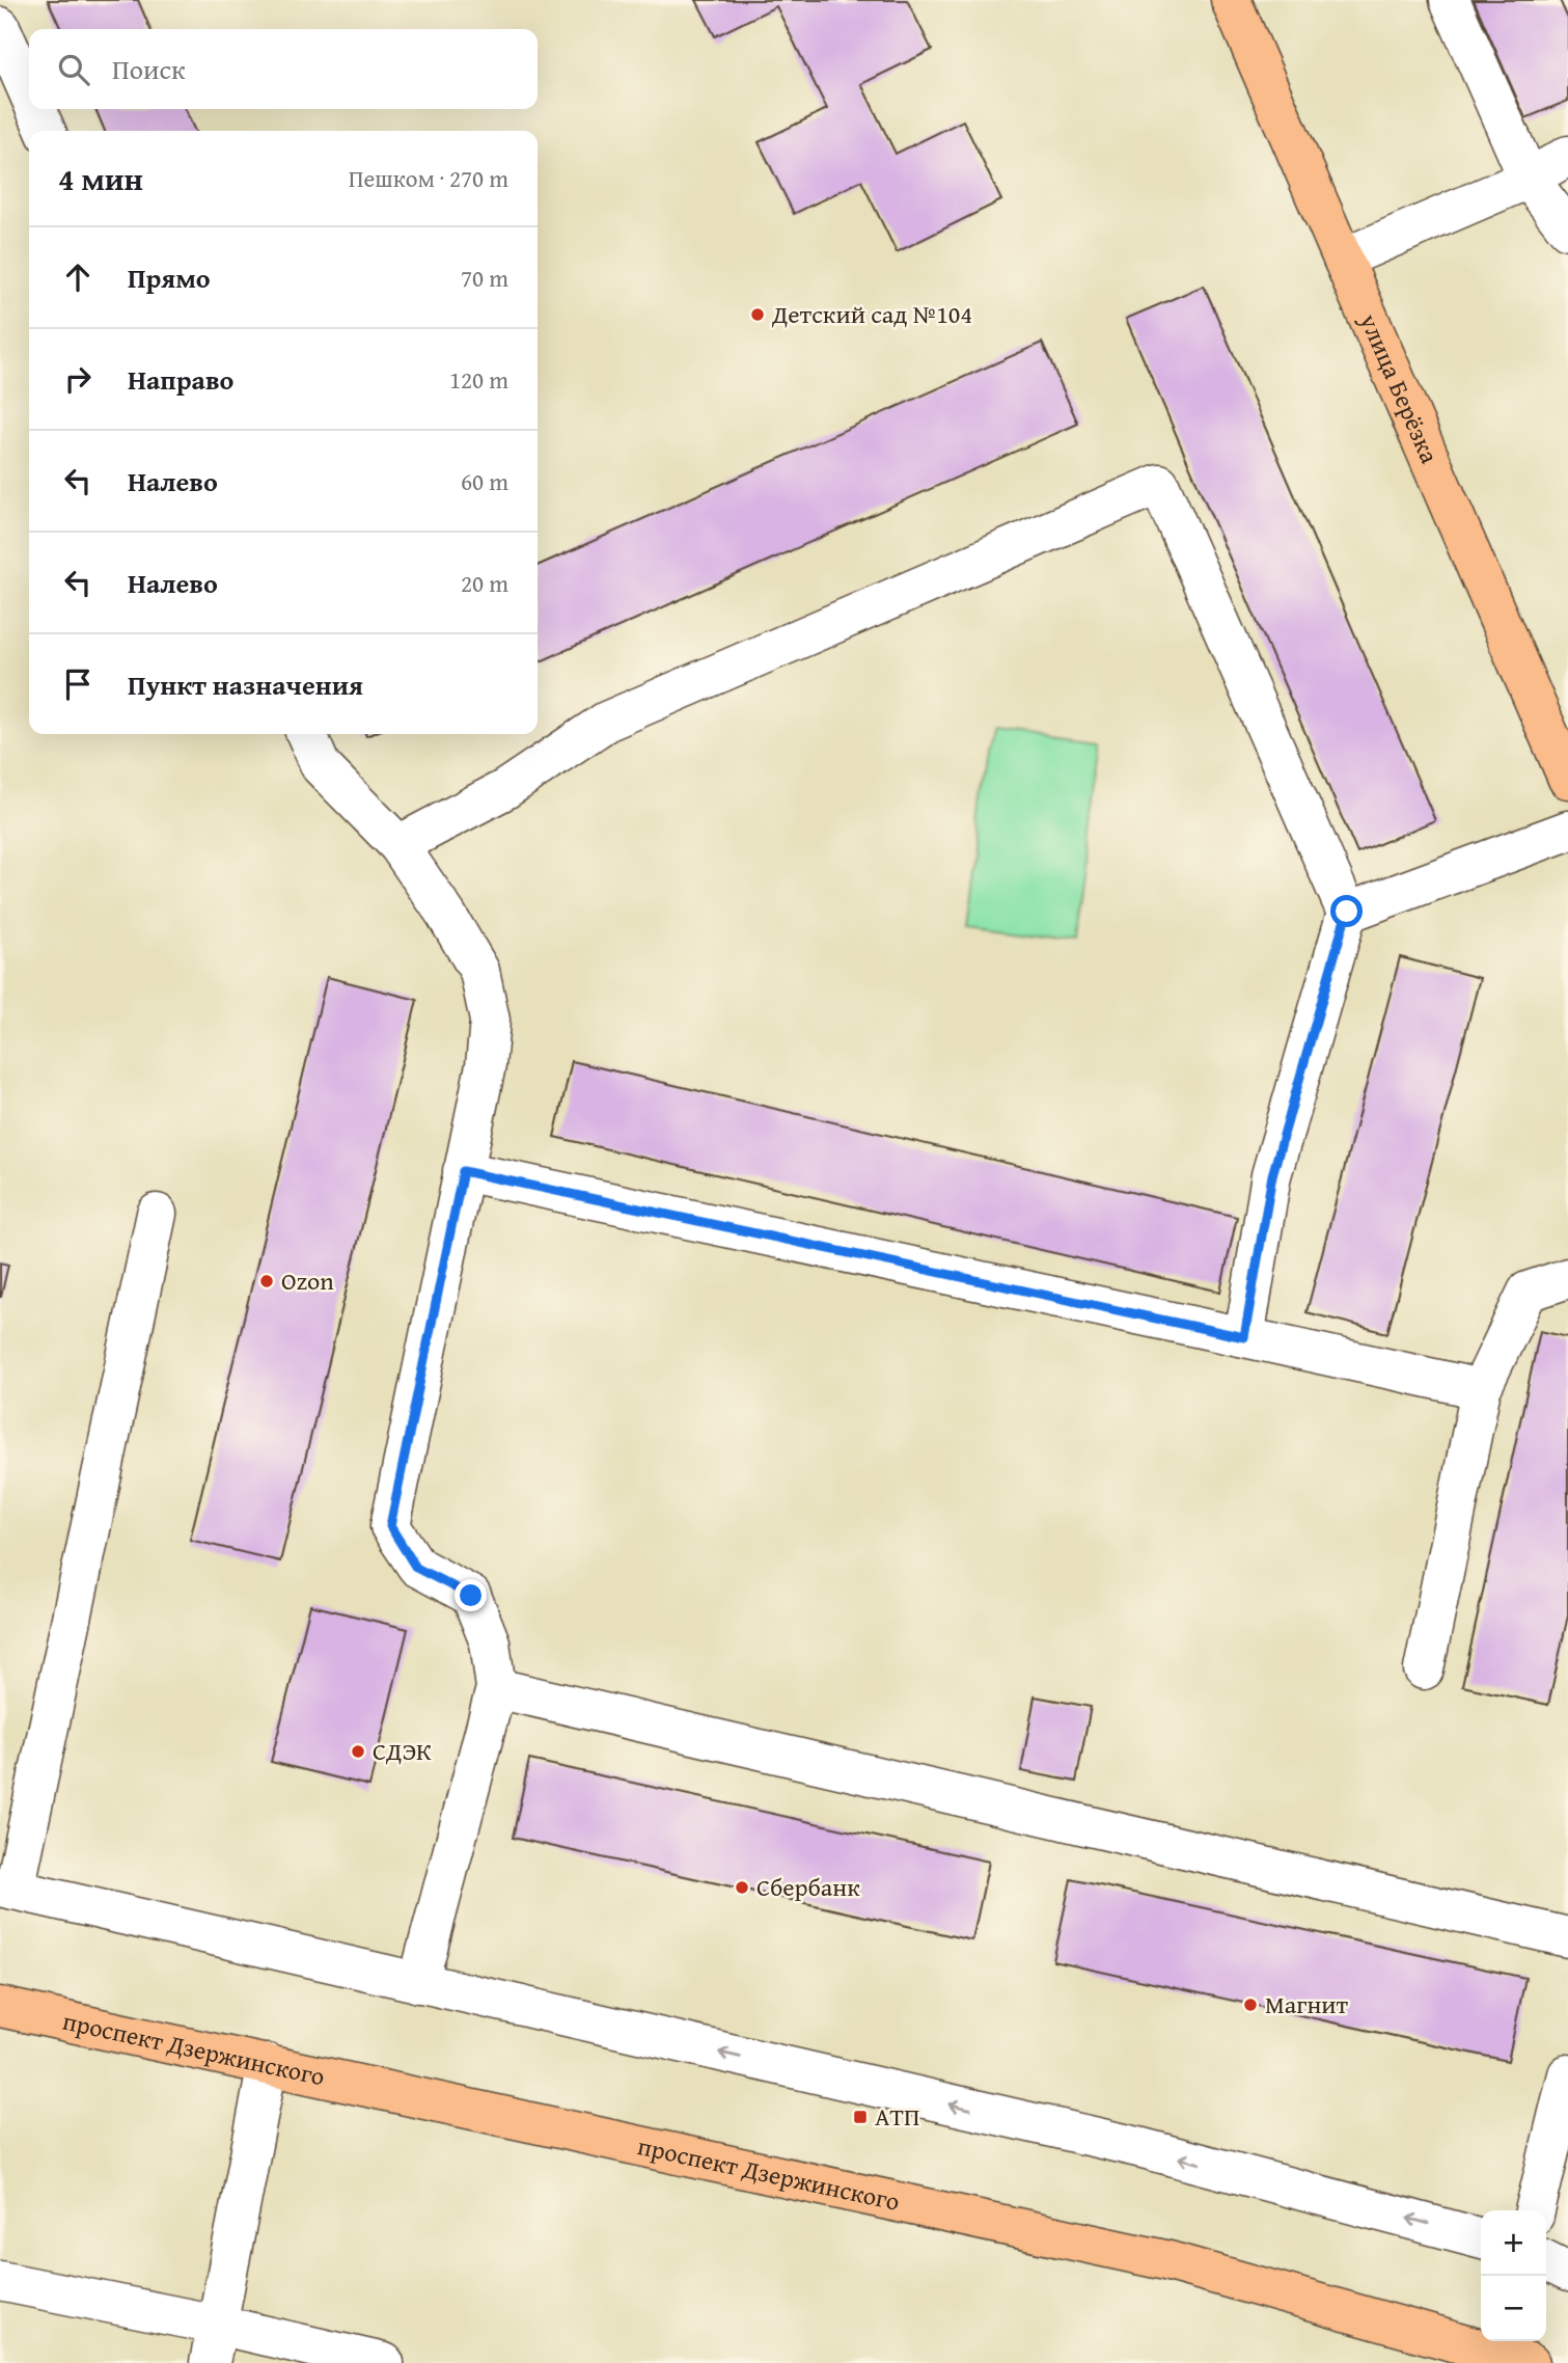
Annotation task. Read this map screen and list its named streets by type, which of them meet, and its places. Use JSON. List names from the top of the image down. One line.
{"streets":{"main road":["улица Берёзка","проспект Дзержинского"]},"places":{"other":["Детский сад №104","Ozon","СДЭК","Сбербанк","Магнит"],"transit":["АТП"]},"page":{"search":"Поиск","heading":["4 мин","Пешком · 270 m"],"list":[["Прямо","70 m"],["Направо","120 m"],["Налево","60 m"],["Налево","20 m"],"Пункт назначения"],"map_buttons":["+","−"]}}
